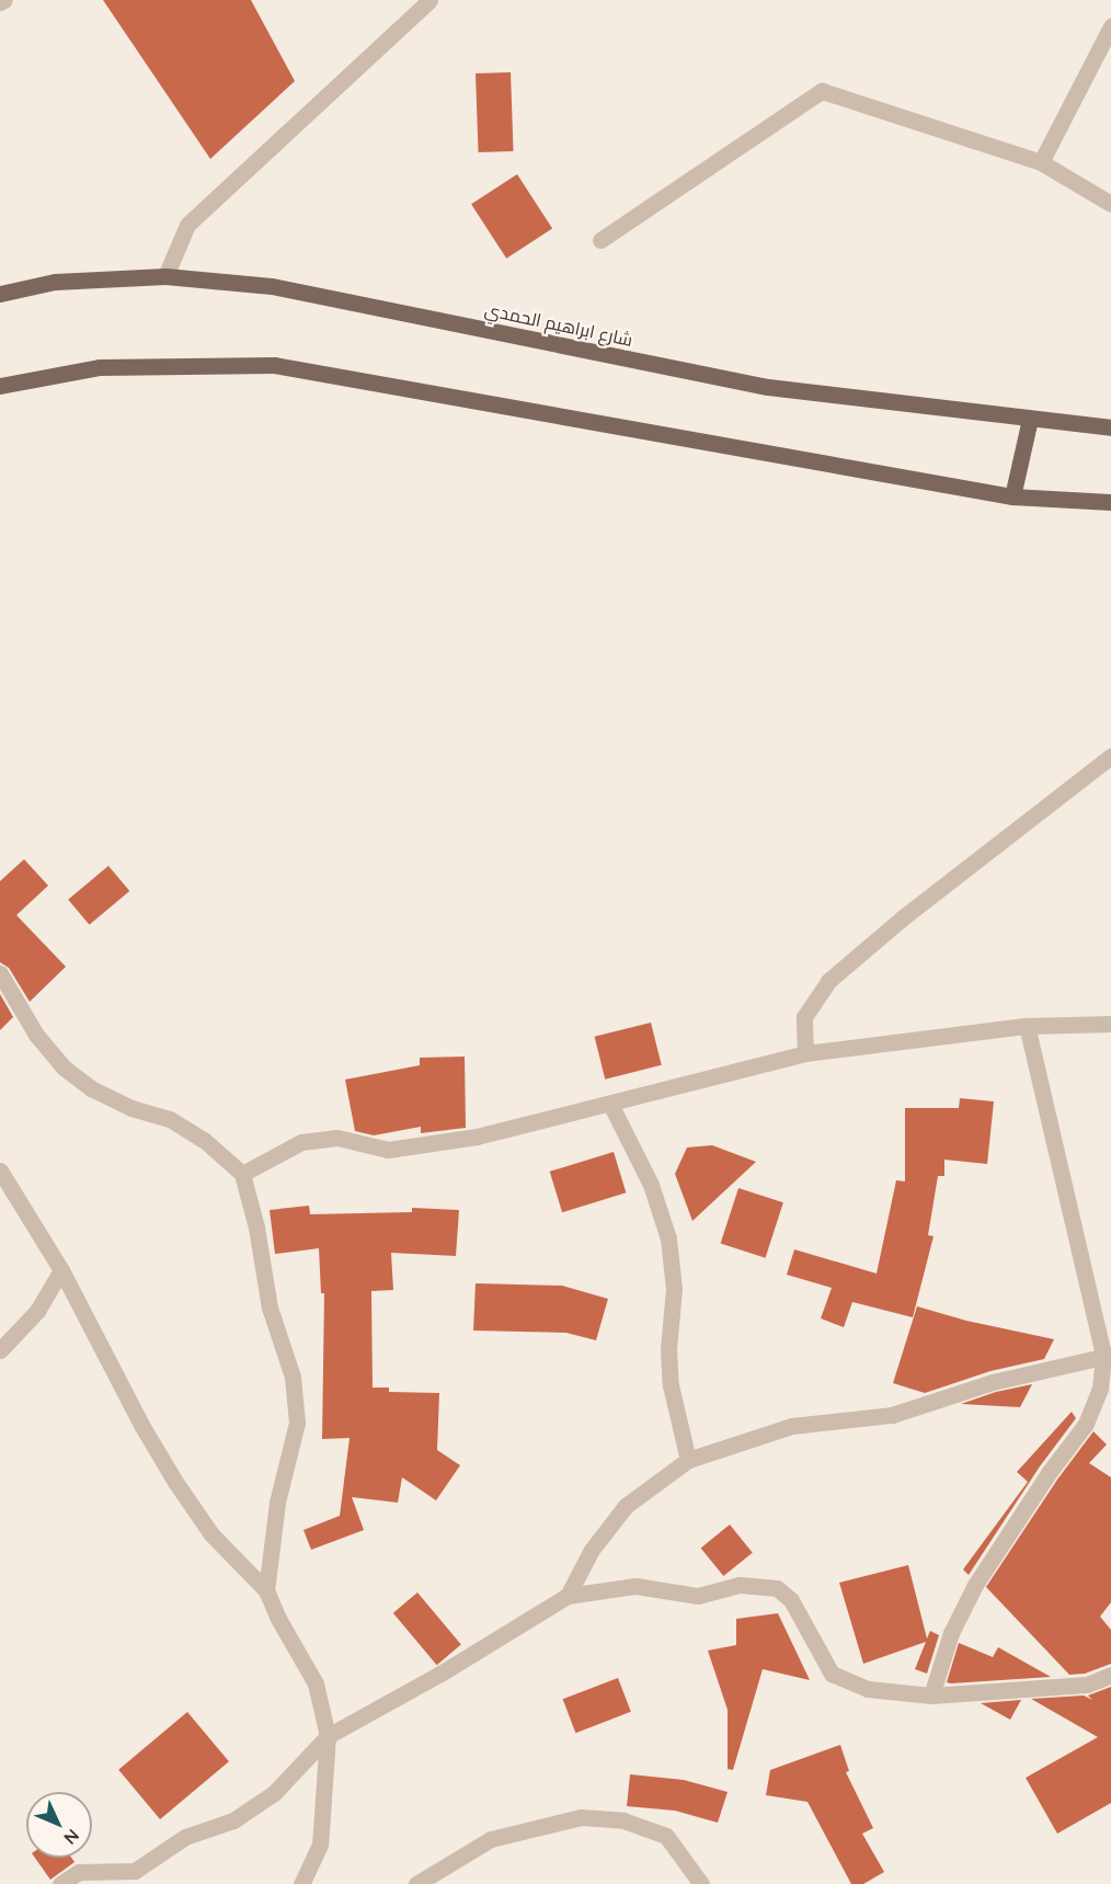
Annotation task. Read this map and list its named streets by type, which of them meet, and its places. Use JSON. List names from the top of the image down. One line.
{"streets":{"main road":["شارع ابراهيم الحمدي"]},"north":"bottom right"}
